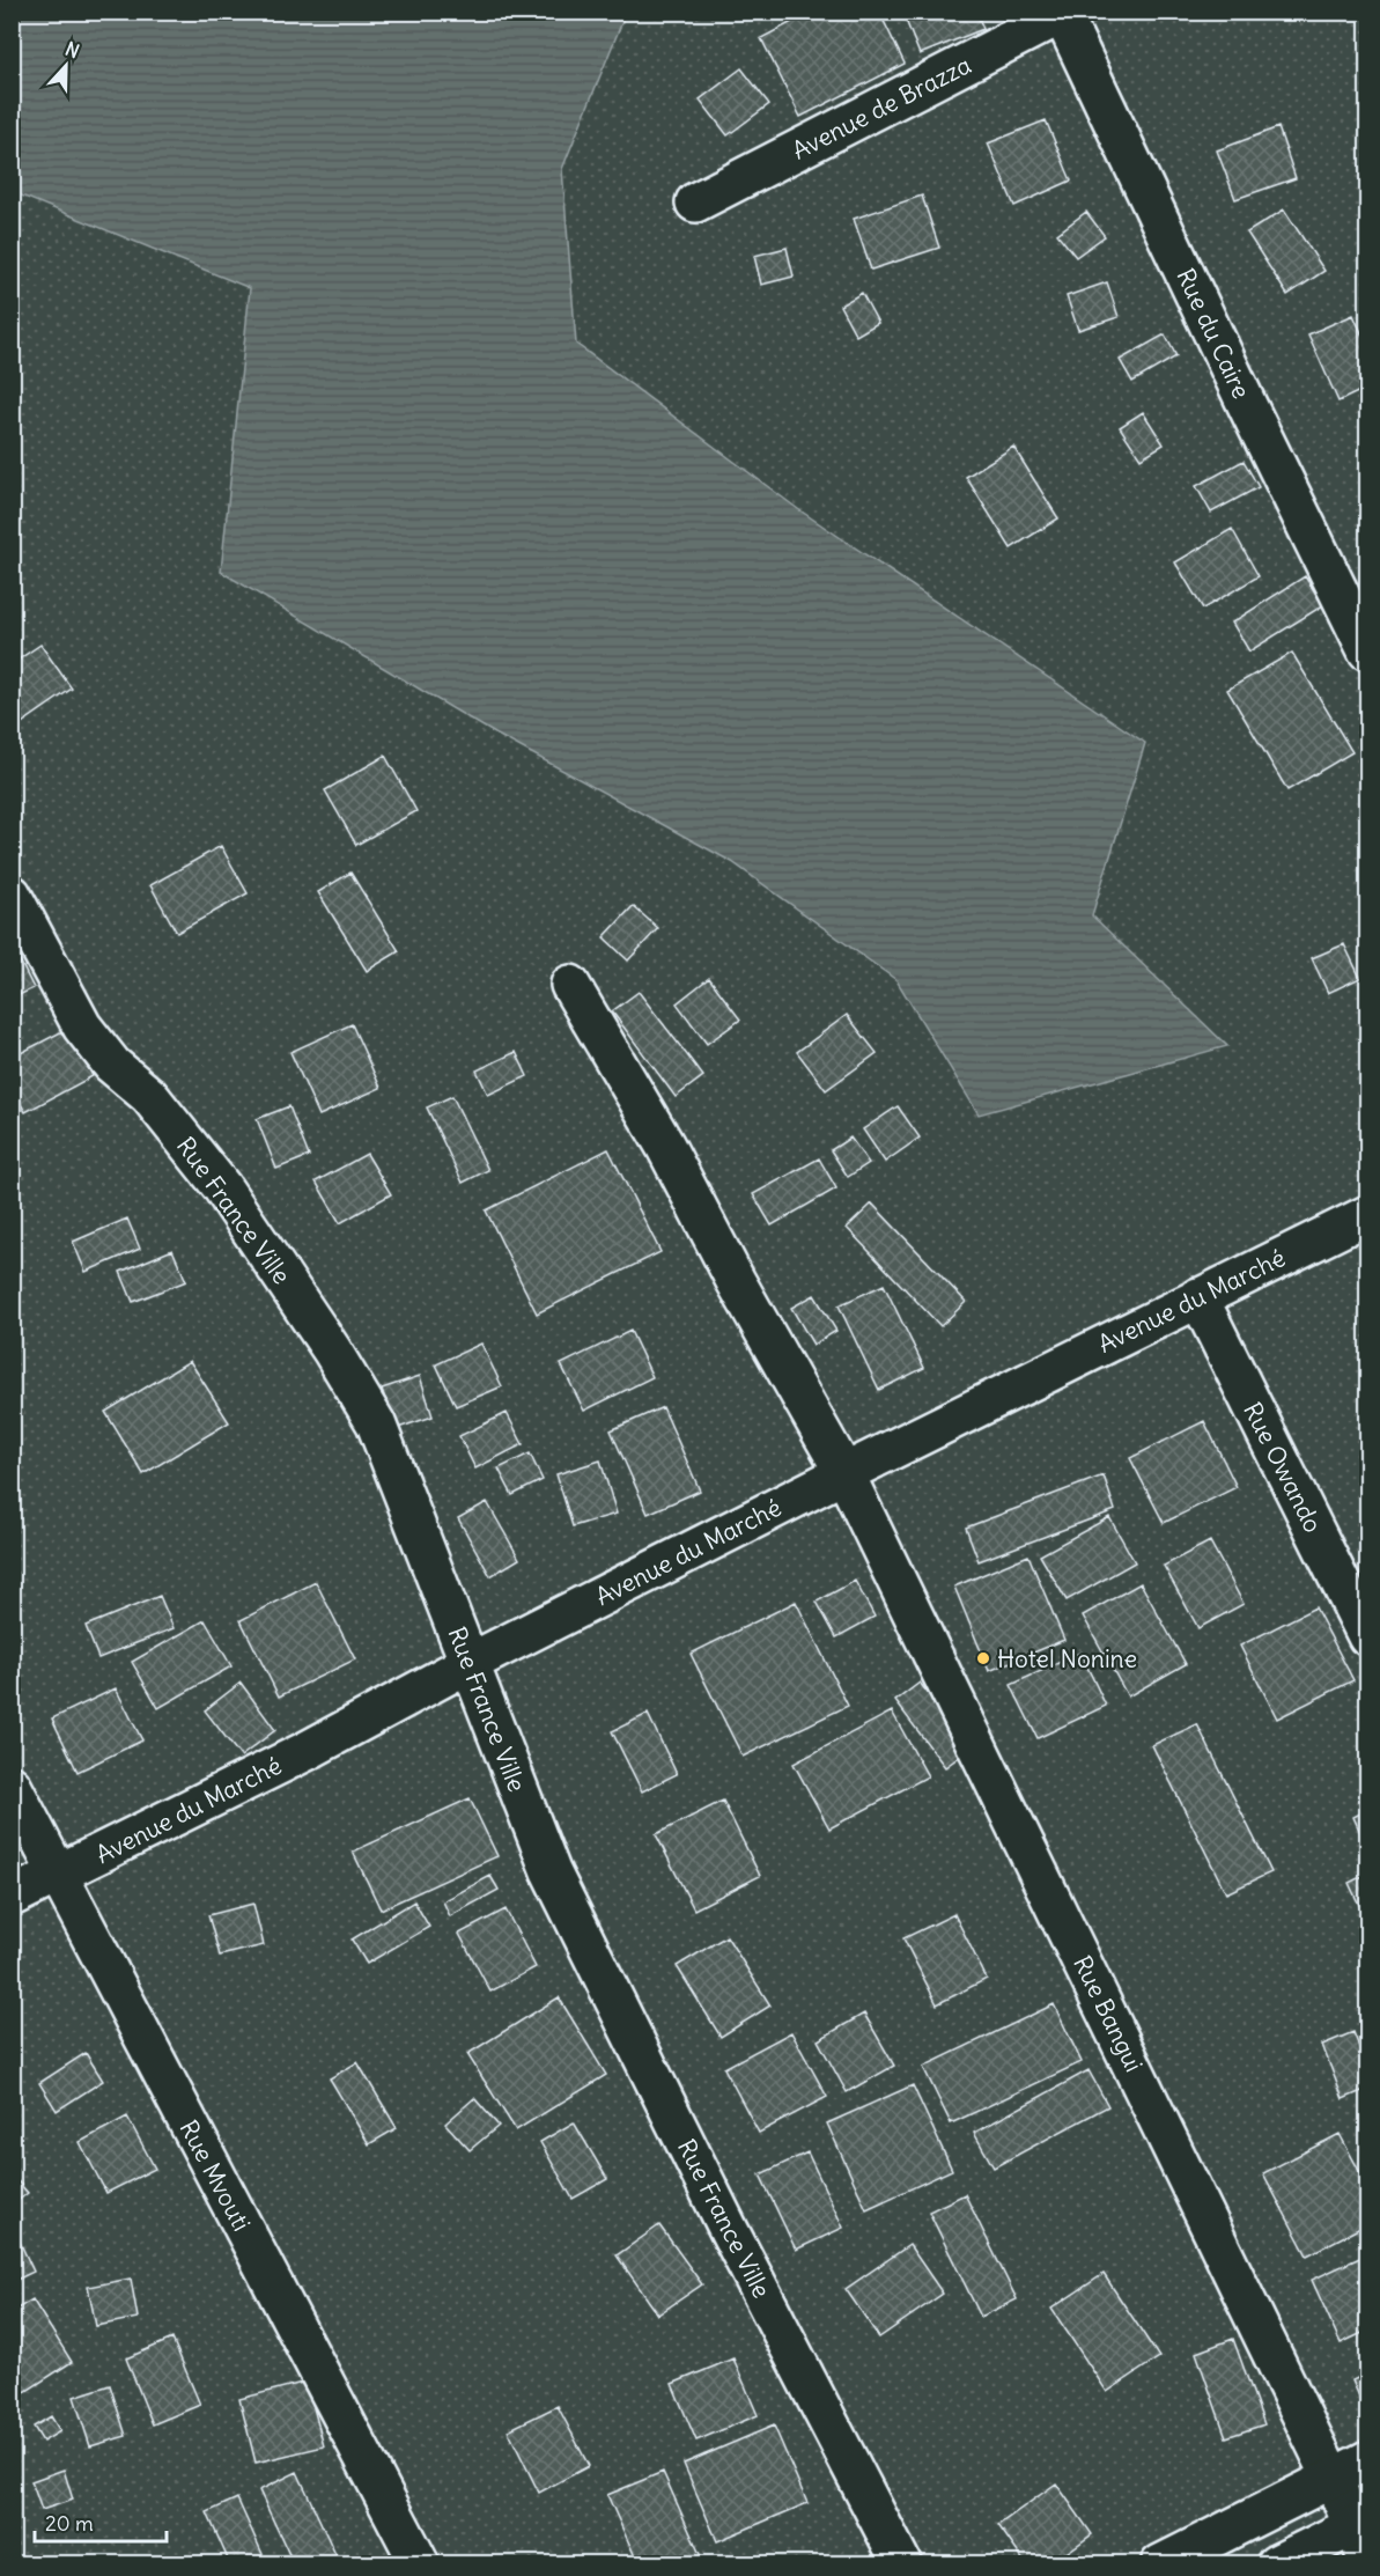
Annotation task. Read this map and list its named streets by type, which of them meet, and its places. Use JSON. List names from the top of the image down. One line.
{"streets":{"street":["Avenue de Brazza","Rue du Caire","Rue France Ville","Avenue du Marché","Rue Owando","Rue Bangui","Rue Mvouti"]},"crossings":[["Avenue de Brazza","Rue du Caire"],["Rue France Ville","Avenue du Marché"],["Avenue du Marché","Rue Owando"],["Avenue du Marché","Rue Bangui"],["Avenue du Marché","Rue Mvouti"]],"places":["Hotel Nonine"],"scale_bar":"20 m","north":"top"}
